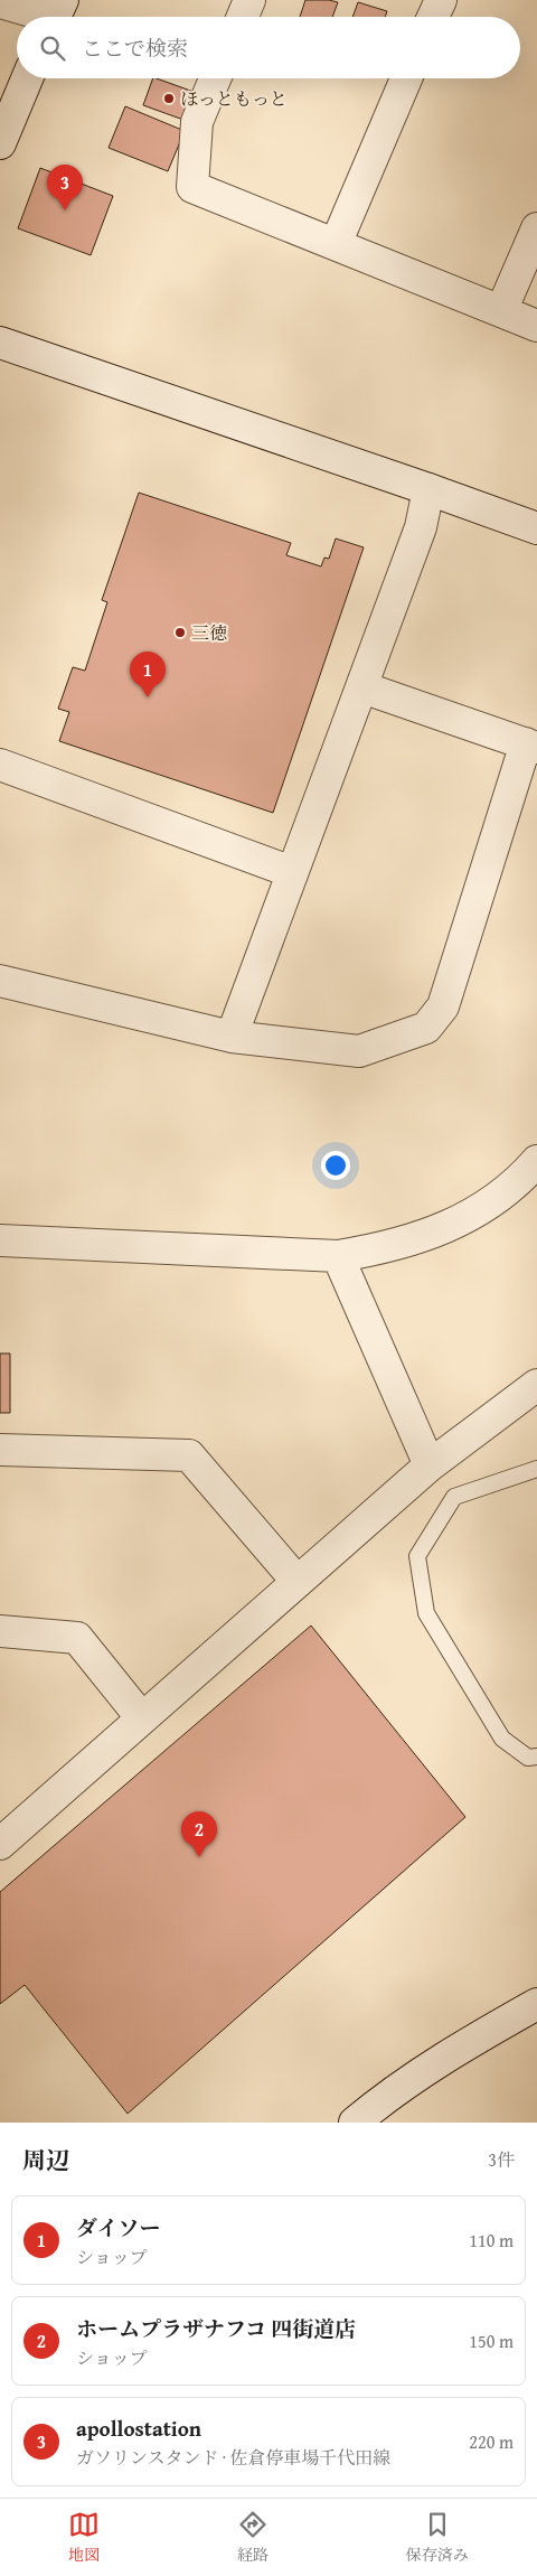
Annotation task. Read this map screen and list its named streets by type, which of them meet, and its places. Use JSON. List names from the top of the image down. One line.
{"places":["ほっともっと","三徳"],"page":{"search":"ここで検索","pins":["3","1","2"],"heading":["周辺","3件"],"list":[{"mark":"1","name":"ダイソー","note":"ショップ","value":"110 m"},{"mark":"2","name":"ホームプラザナフコ 四街道店","note":"ショップ","value":"150 m"},{"mark":"3","name":"apollostation","note":"ガソリンスタンド · 佐倉停車場千代田線","value":"220 m"}],"nav":["地図","経路","保存済み"]}}
